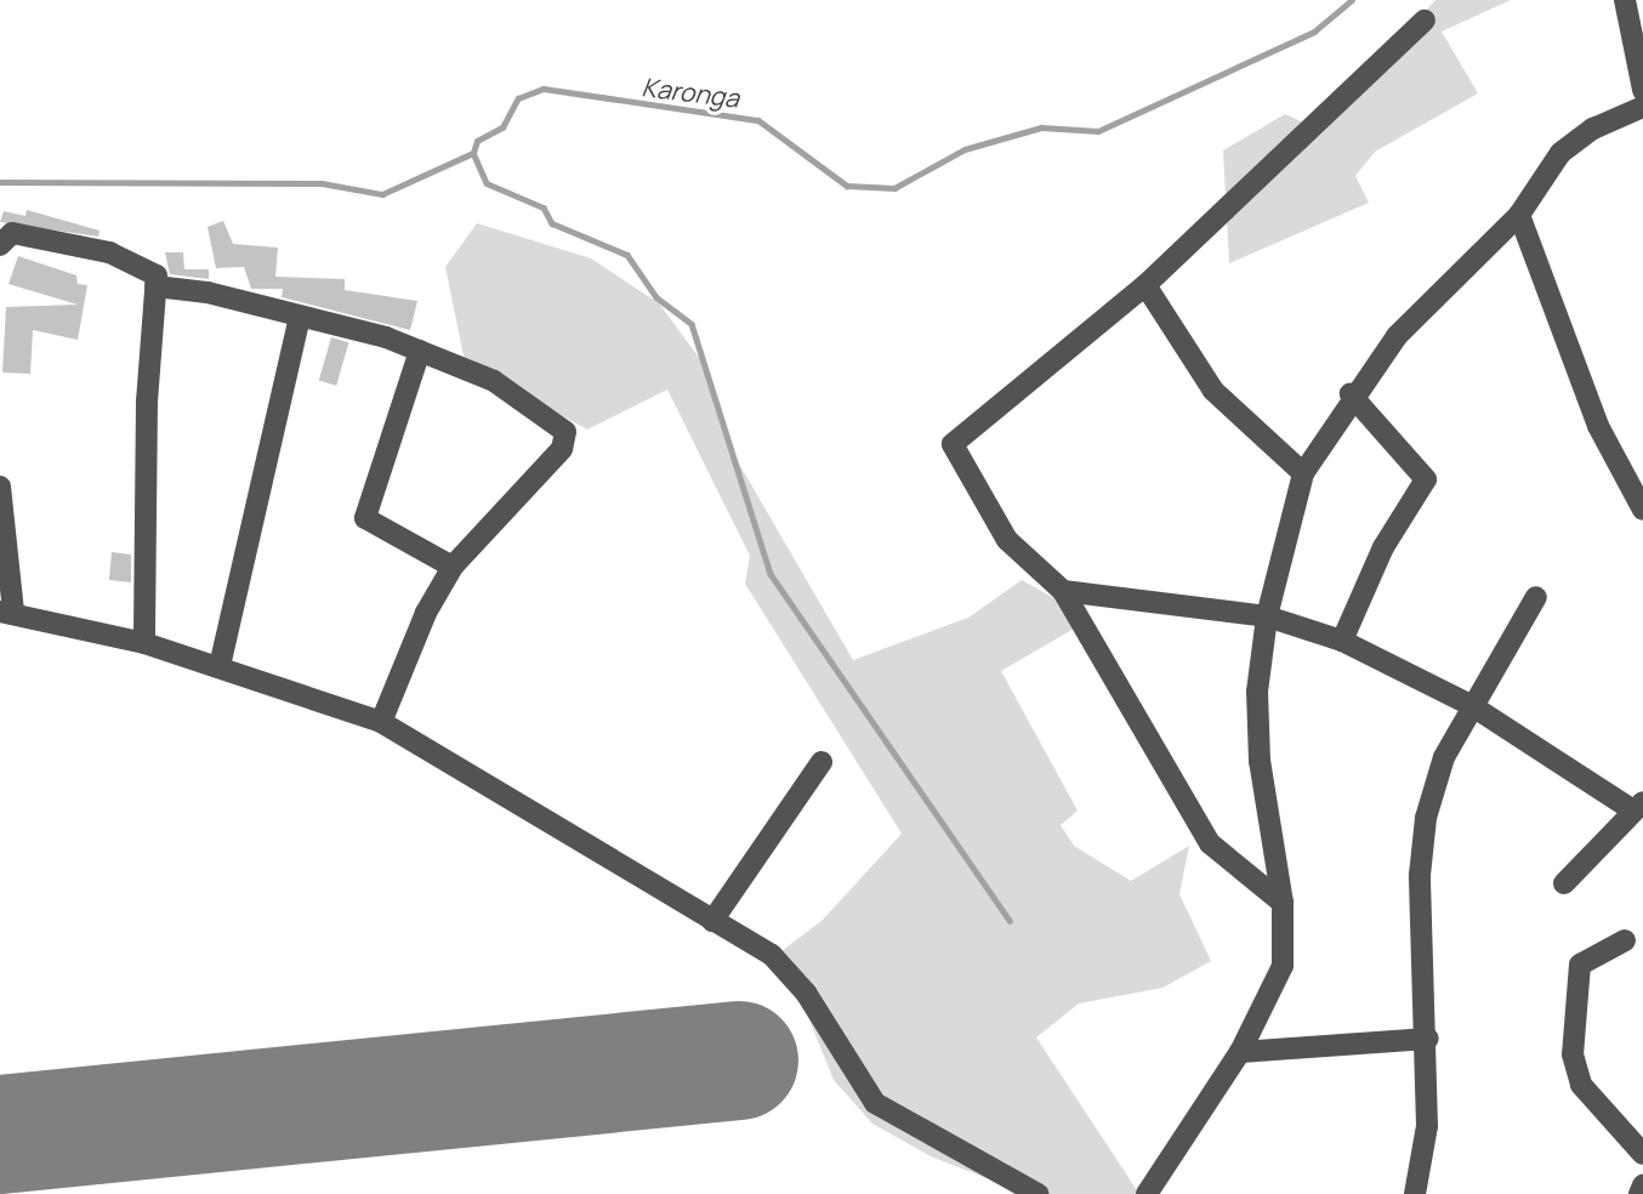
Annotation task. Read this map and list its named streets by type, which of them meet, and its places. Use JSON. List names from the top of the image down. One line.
{"water":["Karonga"]}
